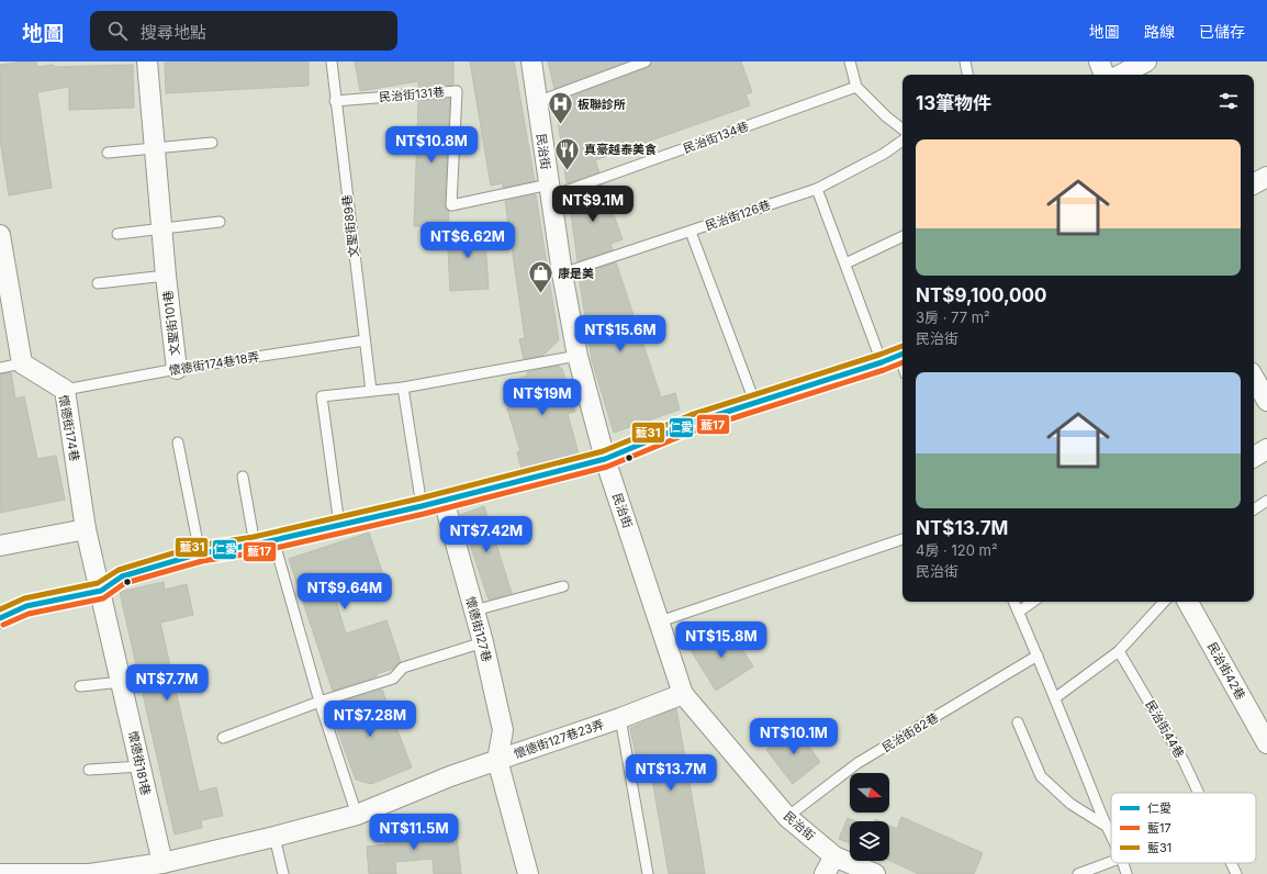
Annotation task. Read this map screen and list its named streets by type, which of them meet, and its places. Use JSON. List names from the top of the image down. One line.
{"streets":{"street":["民治街","文聖街101巷","懷德街174巷","懷德街127巷","民治街42巷","懷德街127巷23弄","懷德街181巷"],"lane":["民治街131巷","民治街134巷","民治街126巷","文聖街89巷","懷德街174巷18弄","民治街44巷","民治街82巷"]},"crossings":[["民治街131巷","民治街134巷"],["民治街131巷","民治街"],["民治街131巷","文聖街89巷"],["民治街134巷","民治街"],["民治街","民治街126巷"],["民治街","民治街82巷"],["民治街","懷德街127巷23弄"],["文聖街89巷","懷德街174巷18弄"],["文聖街101巷","懷德街174巷18弄"],["懷德街174巷18弄","懷德街174巷"],["懷德街174巷","懷德街181巷"],["懷德街127巷","懷德街127巷23弄"]],"places":{"hospital":["板聯診所"],"restaurant":["真豪越泰美食"],"shop":["康是美"]},"lines":["transit line 藍31","transit line 仁愛","transit line 藍17"],"legend":["仁愛","藍17","藍31"],"north":"right","page":{"header":"地圖","search":"搜尋地點","nav":["地圖","路線","已儲存"],"heading":"13筆物件","price":["NT$10.8M","NT$9.1M","NT$6.62M","NT$15.6M","NT$19M","NT$7.42M","NT$9.64M","NT$15.8M","NT$7.7M","NT$7.28M","NT$10.1M","NT$13.7M","NT$11.5M"],"list":[{"name":"NT$9,100,000","note":"3房 · 77 m² · 民治街"},{"name":"NT$13.7M","note":"4房 · 120 m² · 民治街"}]}}
